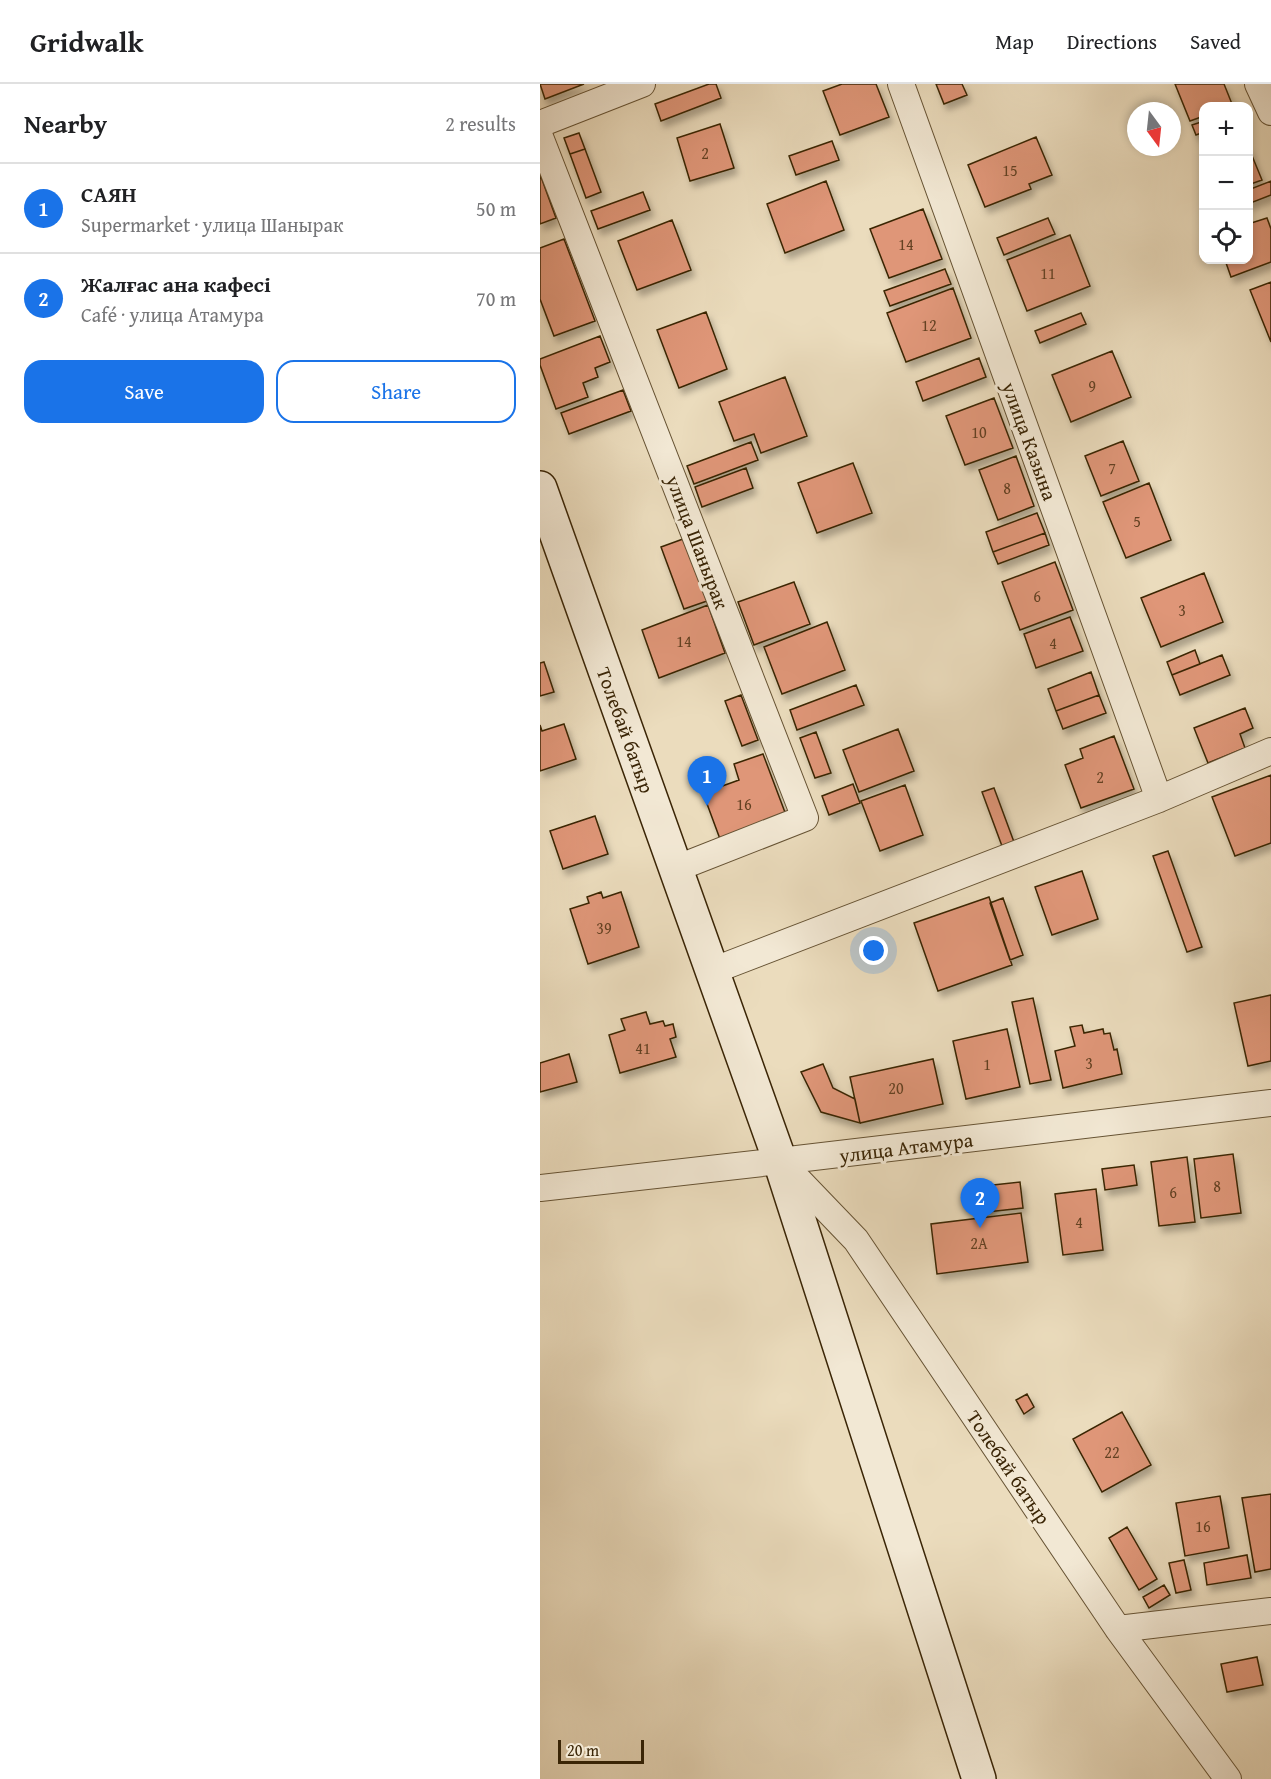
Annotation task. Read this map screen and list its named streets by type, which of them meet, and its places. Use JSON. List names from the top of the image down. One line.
{"streets":{"street":["улица Казына","улица Шанырак","Толебай батыр","улица Атамура"]},"crossings":[["улица Шанырак","Толебай батыр"],["Толебай батыр","улица Атамура"]],"house_numbers":["2","15","14","11","12","9","10","7","8","5","6","3","14","4","2","16","39","41","3","1","20","8","6","4","2А","22","16"],"scale_bar":"20 m","north":"bottom","page":{"header":"Gridwalk","nav":["Map","Directions","Saved"],"heading":["Nearby","2 results"],"map_buttons":["+","−"],"list":[{"mark":"1","name":"САЯН","note":"Supermarket · улица Шанырак","value":"50 m"},{"mark":"2","name":"Жалғас ана кафесі","note":"Café · улица Атамура","value":"70 m"}],"buttons":["Save","Share"],"pins":["1","2"],"scale":"20 m"}}
